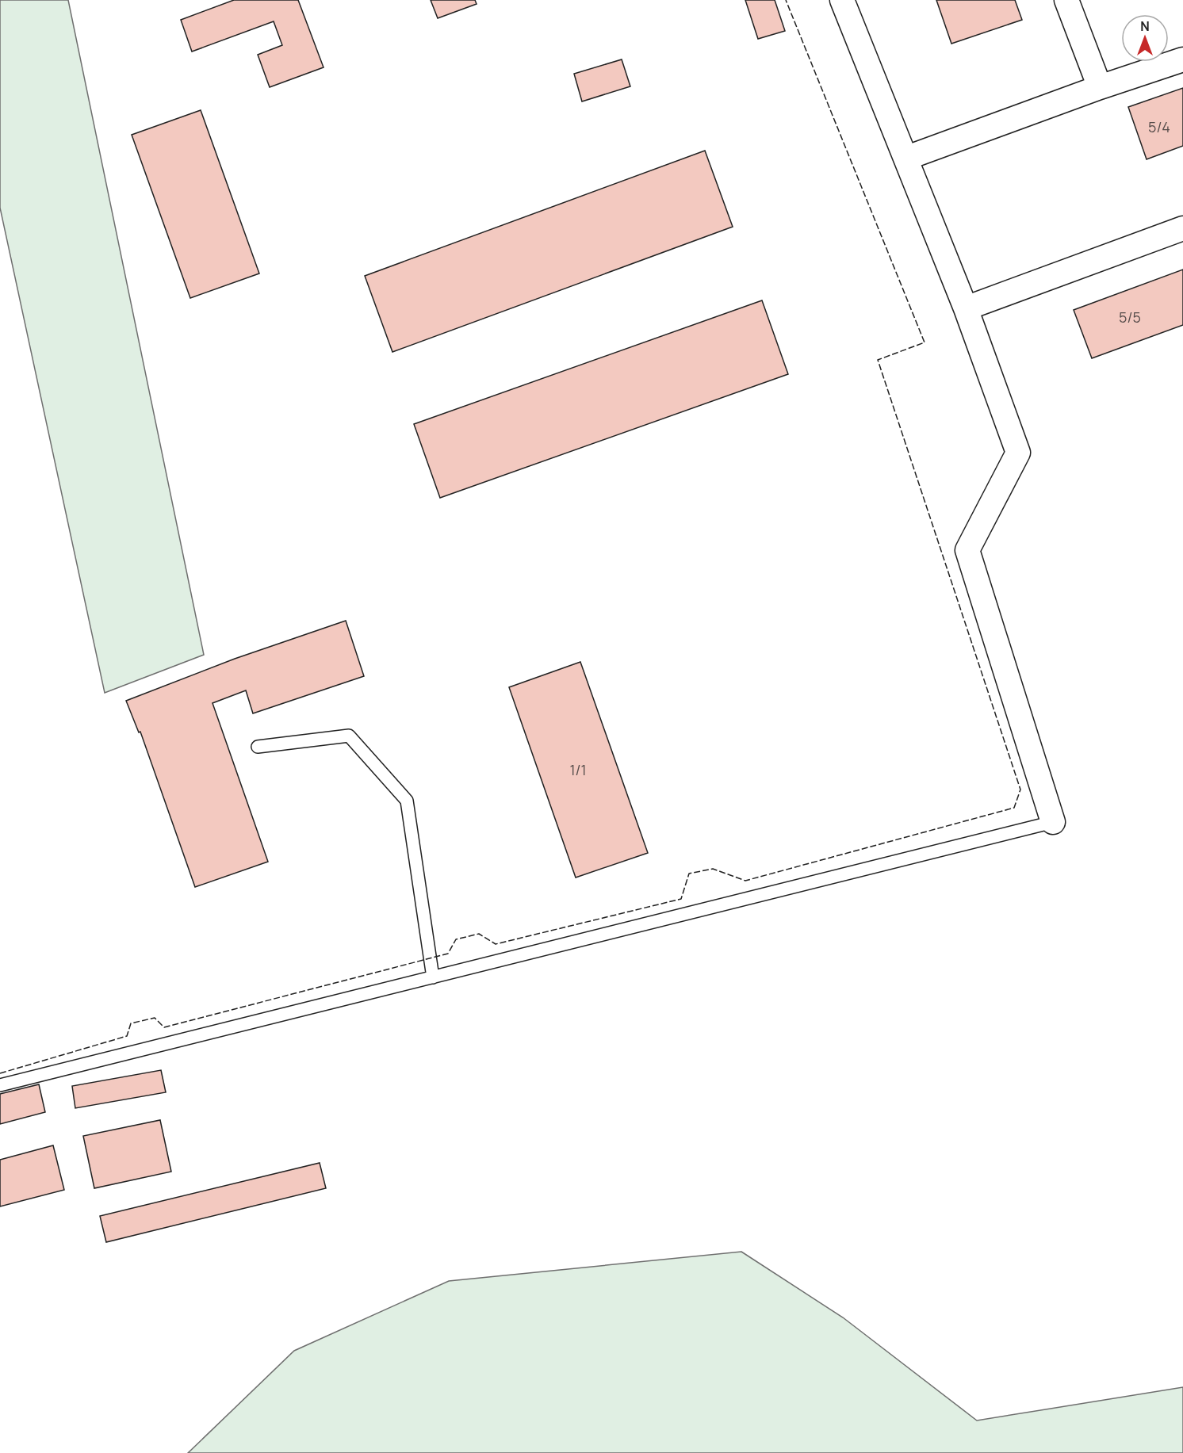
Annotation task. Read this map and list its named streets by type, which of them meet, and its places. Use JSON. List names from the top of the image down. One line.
{"house_numbers":["5/4","5/5","1/1"],"north":"top"}
